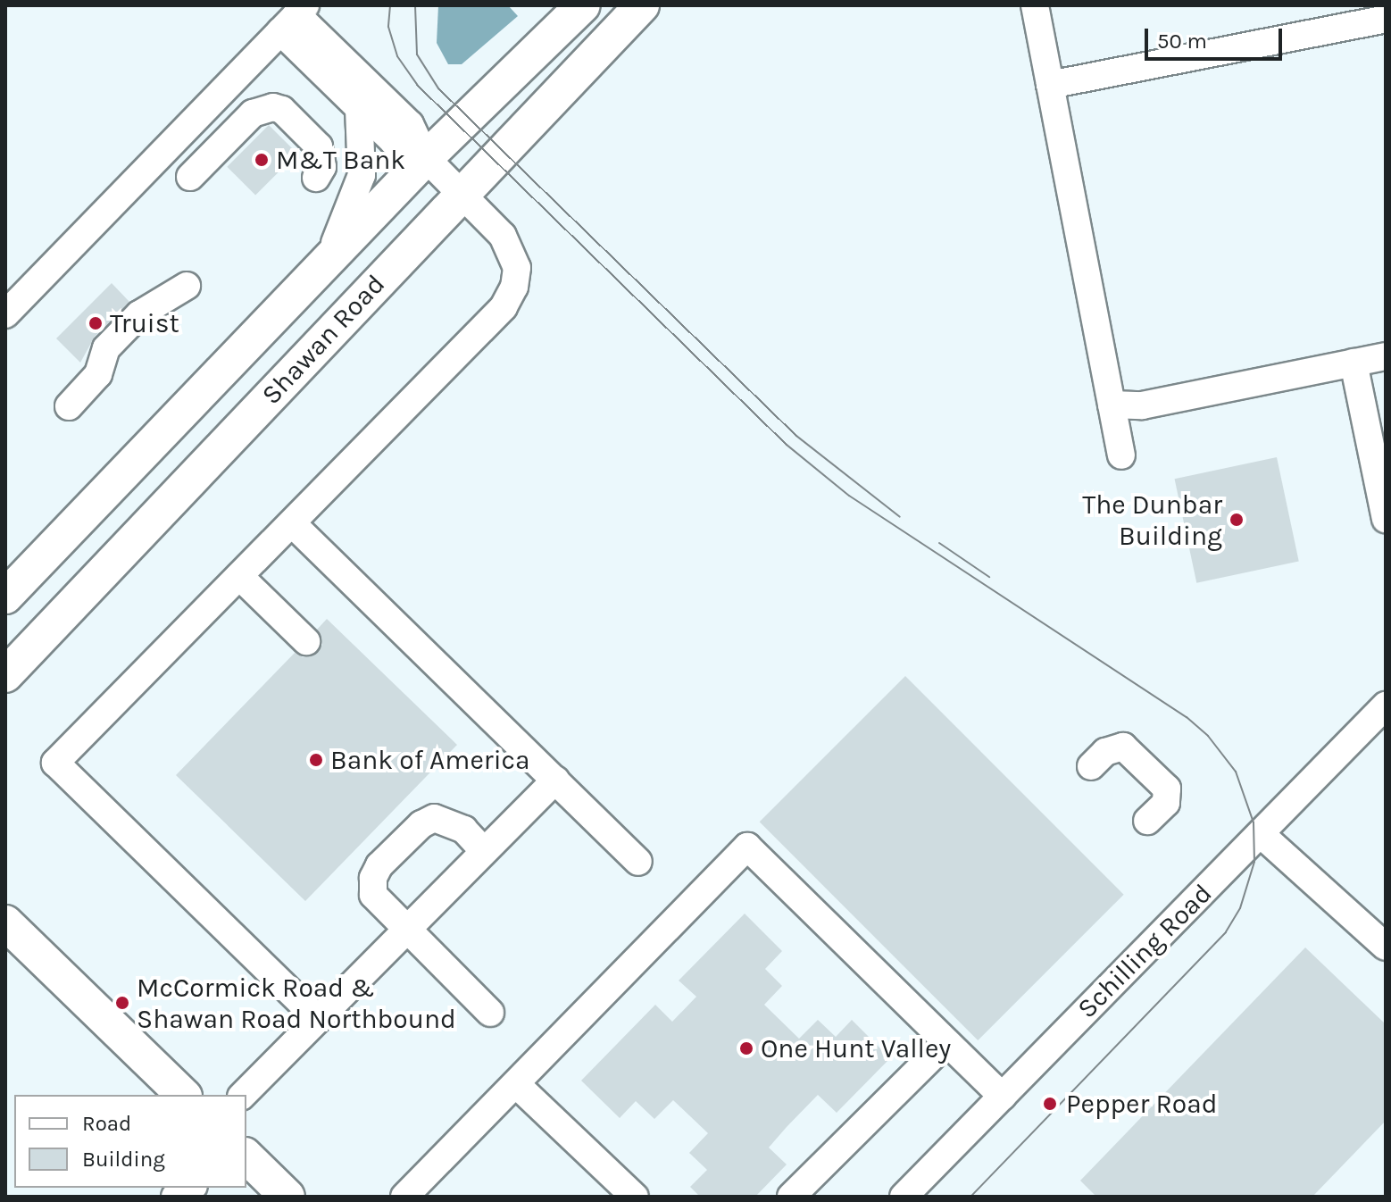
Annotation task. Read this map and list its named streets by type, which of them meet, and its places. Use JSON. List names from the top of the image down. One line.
{"streets":{"main road":["Shawan Road"],"street":["Schilling Road"]},"places":["M&T Bank","Truist","The Dunbar Building","Bank of America","McCormick Road & Shawan Road Northbound","One Hunt Valley","Pepper Road"],"legend":["Road","Building"],"scale_bar":"50 m"}
